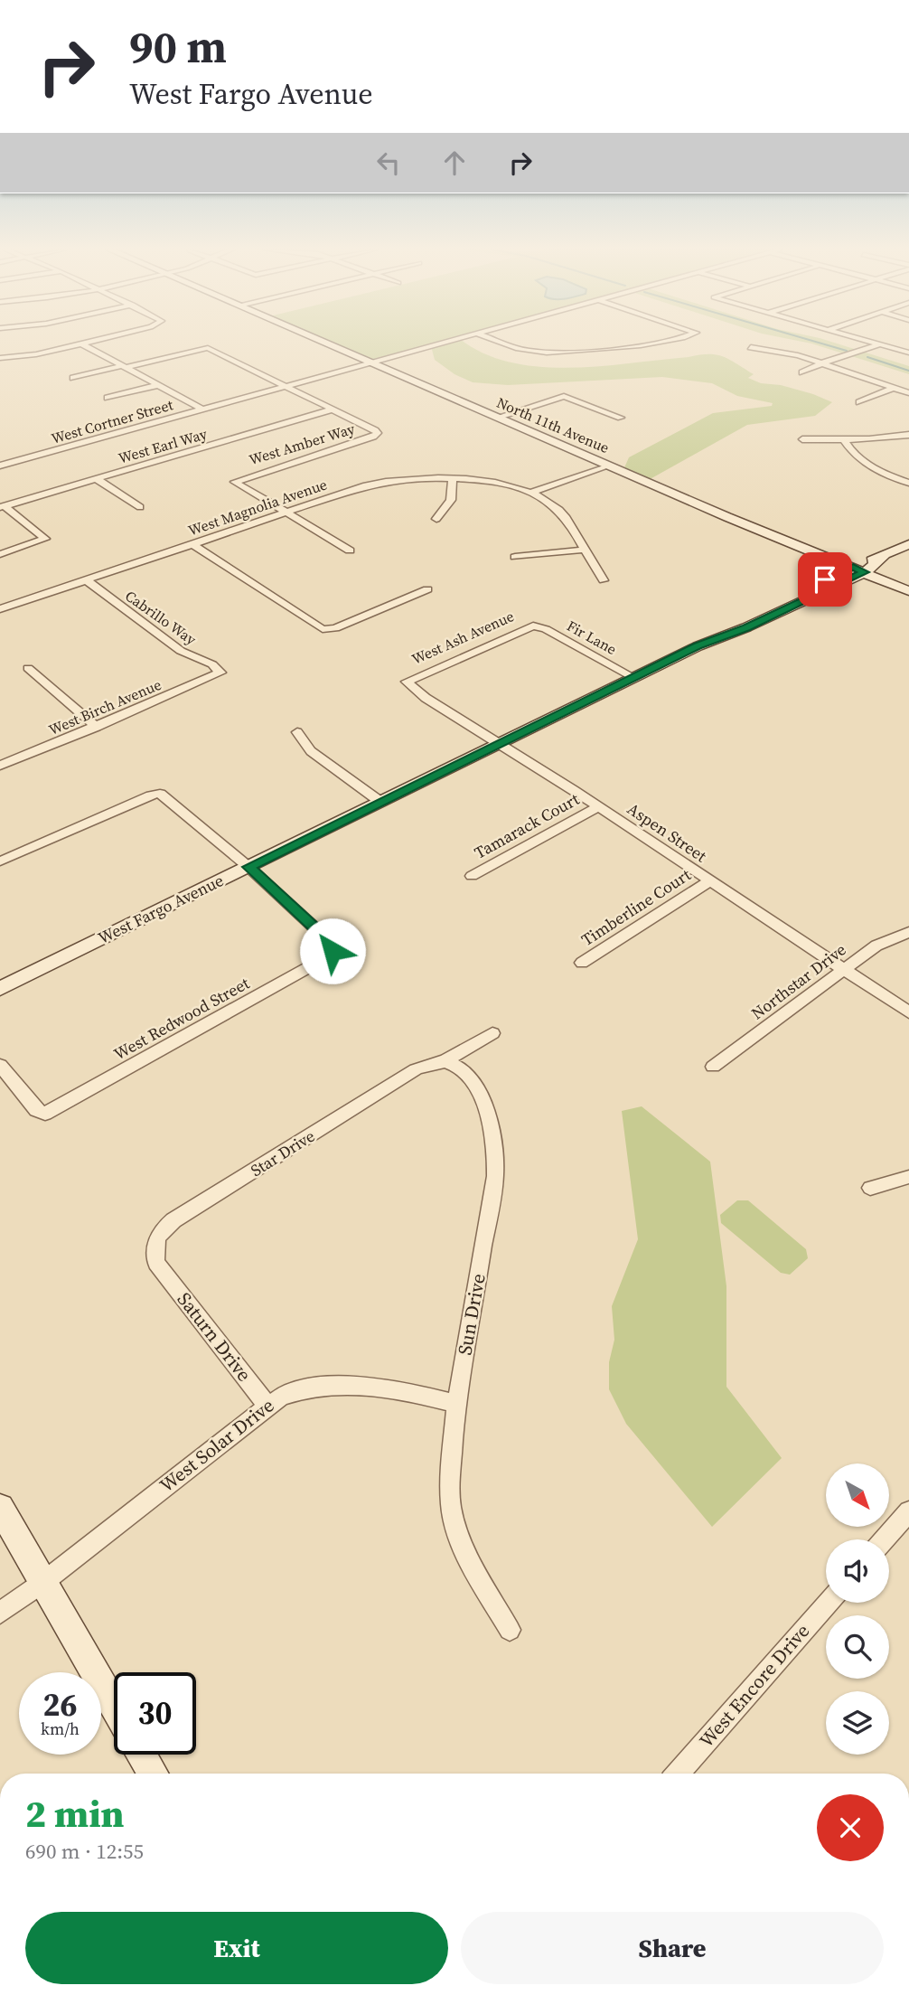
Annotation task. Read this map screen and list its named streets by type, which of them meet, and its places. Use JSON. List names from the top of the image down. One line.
{"streets":{"main road":["North 11th Avenue","West Fargo Avenue"],"street":["West Cortner Street","West Amber Way","West Earl Way","West Magnolia Avenue","Cabrillo Way","West Ash Avenue","Fir Lane","West Birch Avenue","Tamarack Court","Aspen Street","Timberline Court","Northstar Drive","West Redwood Street","Star Drive","Sun Drive","Saturn Drive","West Solar Drive","West Encore Drive"]},"crossings":[["West Cortner Street","North 11th Avenue"],["North 11th Avenue","West Fargo Avenue"],["West Amber Way","West Magnolia Avenue"],["West Magnolia Avenue","Cabrillo Way"],["Cabrillo Way","West Birch Avenue"],["West Ash Avenue","Fir Lane"],["West Ash Avenue","Aspen Street"],["Fir Lane","West Fargo Avenue"],["Tamarack Court","Aspen Street"],["Aspen Street","Timberline Court"],["Aspen Street","West Fargo Avenue"],["Aspen Street","Northstar Drive"],["West Fargo Avenue","West Redwood Street"],["Star Drive","Sun Drive"],["Star Drive","Saturn Drive"],["Sun Drive","West Solar Drive"],["Saturn Drive","West Solar Drive"]],"north":"bottom right","page":{"turn":["90 m","West Fargo Avenue"],"speed":"26 km/h","limit":"30","heading":["2 min","690 m · 12:55"],"buttons":["Exit","Share"]}}
